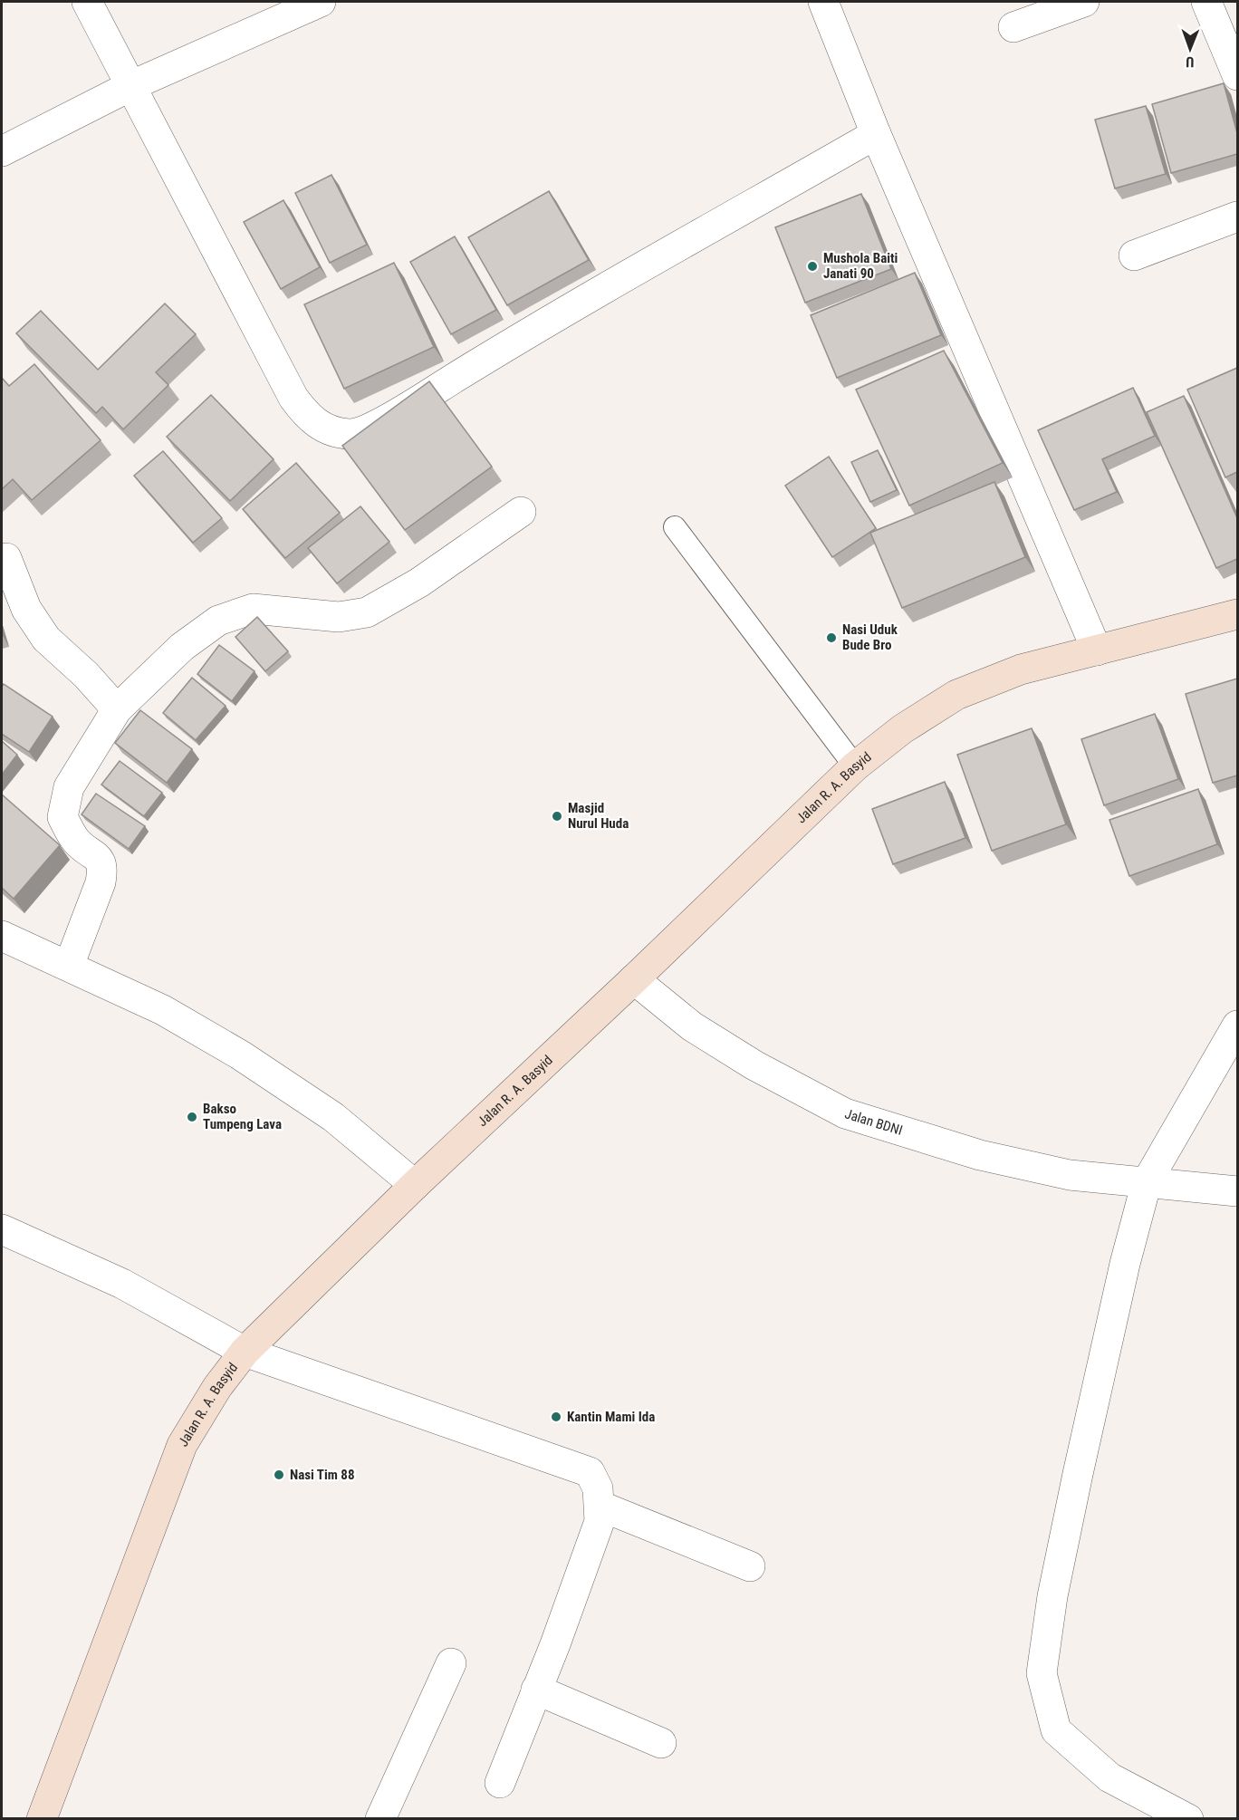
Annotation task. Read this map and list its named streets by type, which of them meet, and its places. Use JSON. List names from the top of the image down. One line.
{"streets":{"main road":["Jalan R. A. Basyid"],"street":["Jalan BDNI"]},"crossings":[["Jalan R. A. Basyid","Jalan BDNI"]],"places":["Mushola Baiti Janati 90","Nasi Uduk Bude Bro","Masjid Nurul Huda","Bakso Tumpeng Lava","Kantin Mami Ida","Nasi Tim 88"],"north":"bottom"}
